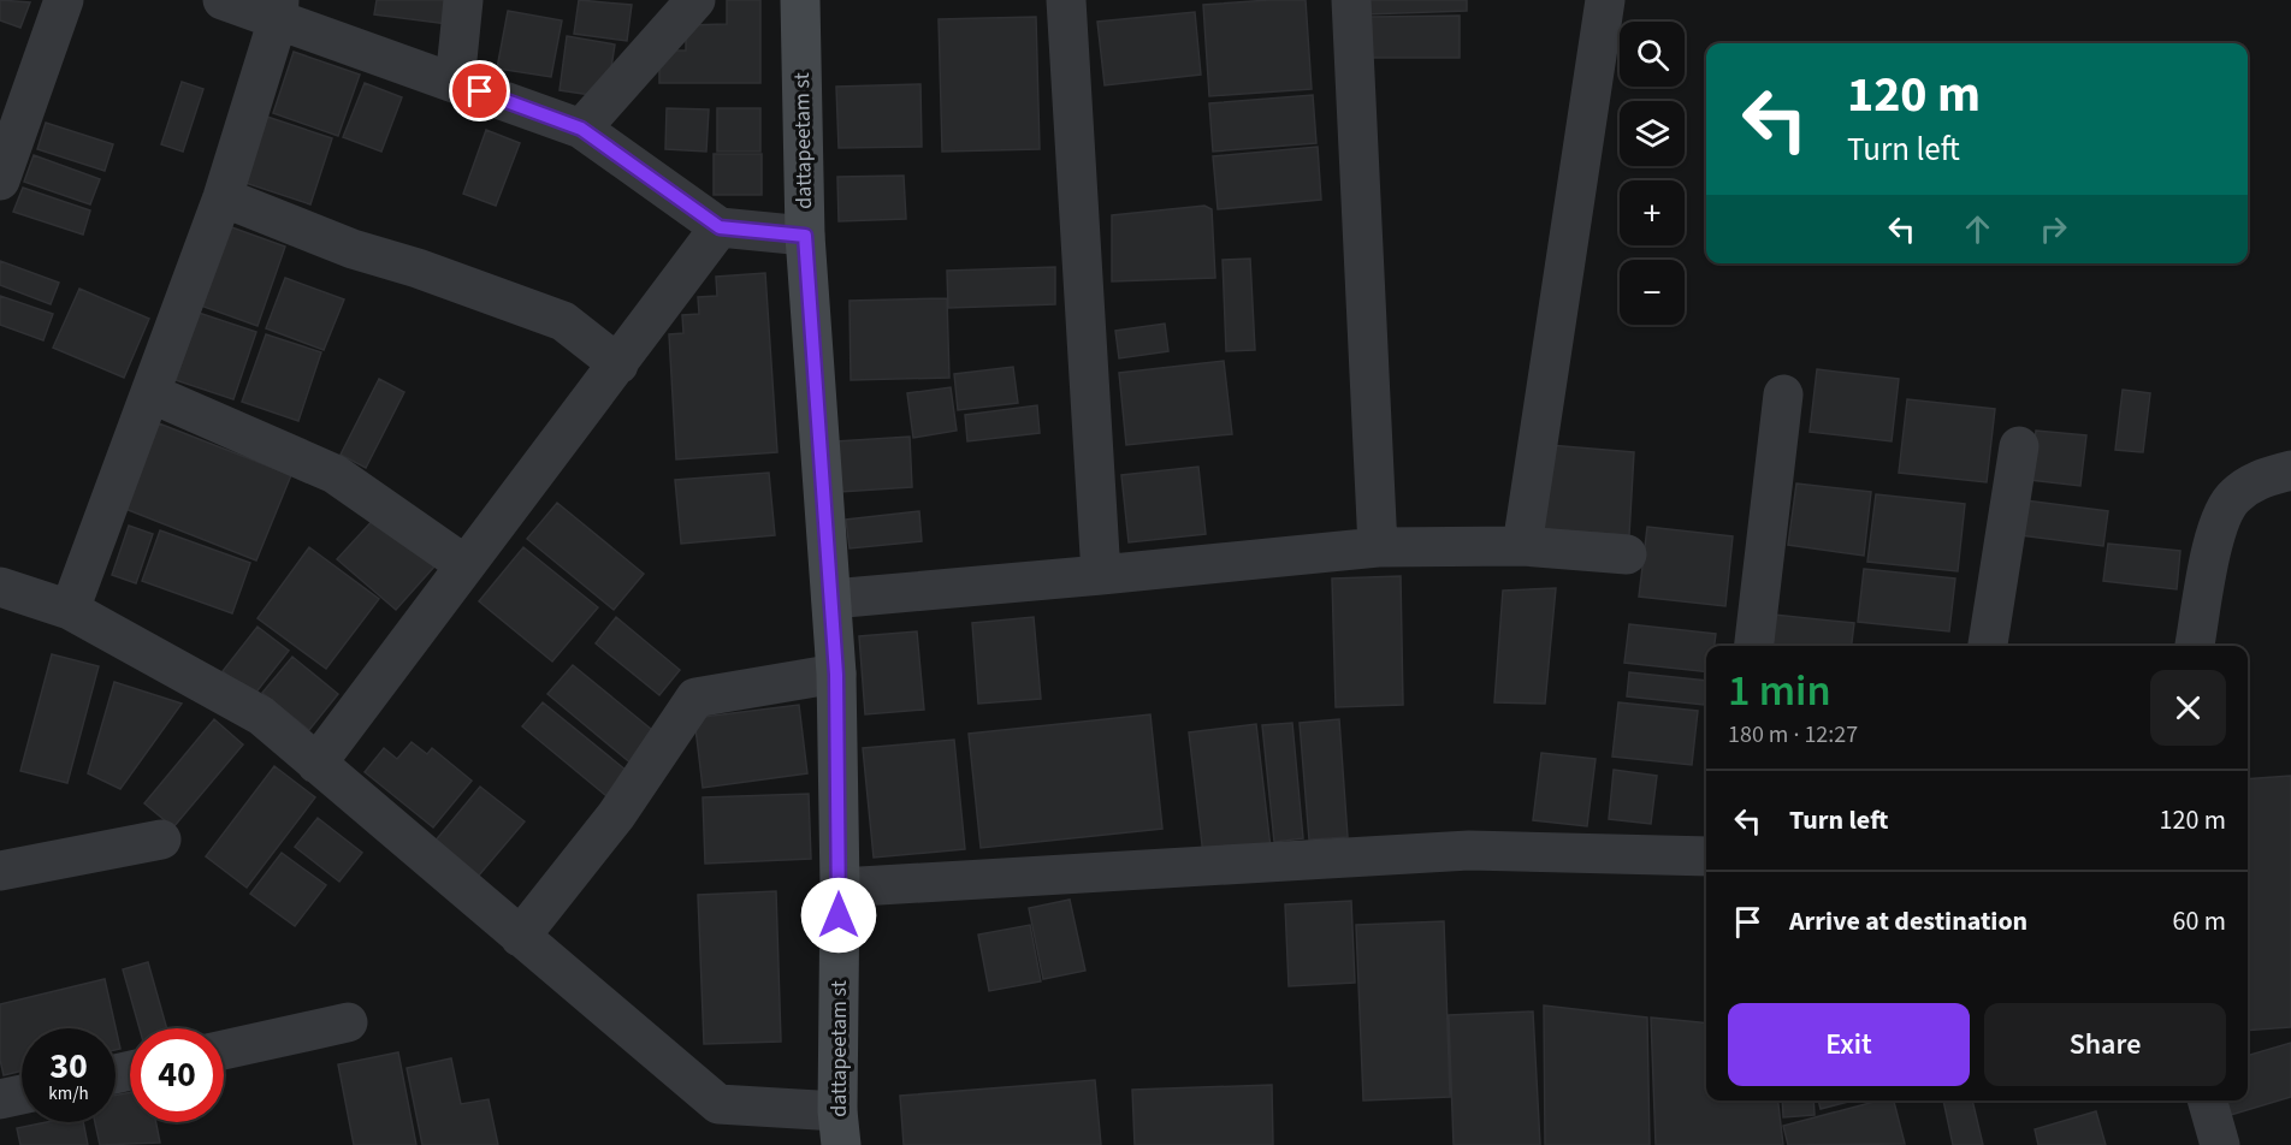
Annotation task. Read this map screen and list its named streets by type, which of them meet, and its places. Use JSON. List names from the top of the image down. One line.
{"streets":{"street":["dattapeetam st"]},"page":{"map_buttons":["+","−"],"turn":["120 m","Turn left"],"heading":["1 min","180 m · 12:27"],"list":[{"name":"Turn left","value":"120 m"},{"name":"Arrive at destination","value":"60 m"}],"buttons":["Exit","Share"],"speed":"30 km/h","limit":"40"}}
